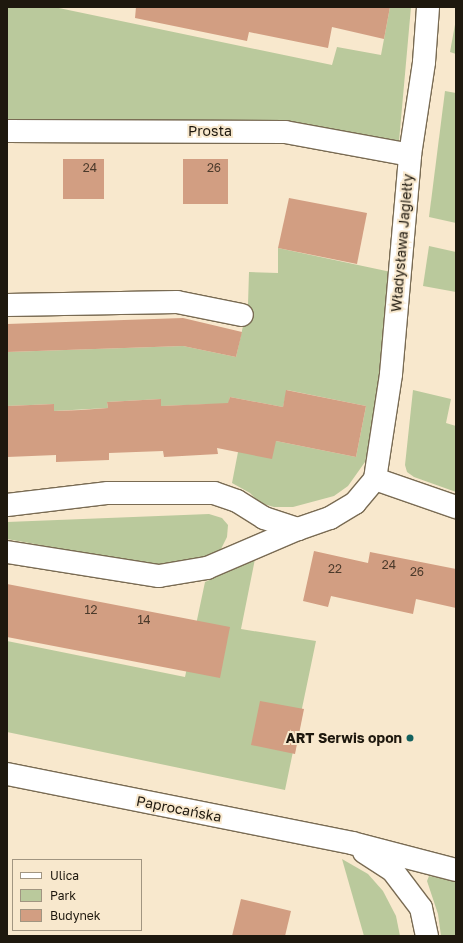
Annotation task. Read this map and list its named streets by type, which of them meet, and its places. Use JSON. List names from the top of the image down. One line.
{"streets":{"street":["Prosta","Władysława Jagiełły","Paprocańska"]},"crossings":[["Prosta","Władysława Jagiełły"]],"places":["ART Serwis opon"],"house_numbers":["24","26","24","22","26","12","14"],"legend":["Ulica","Park","Budynek"]}
